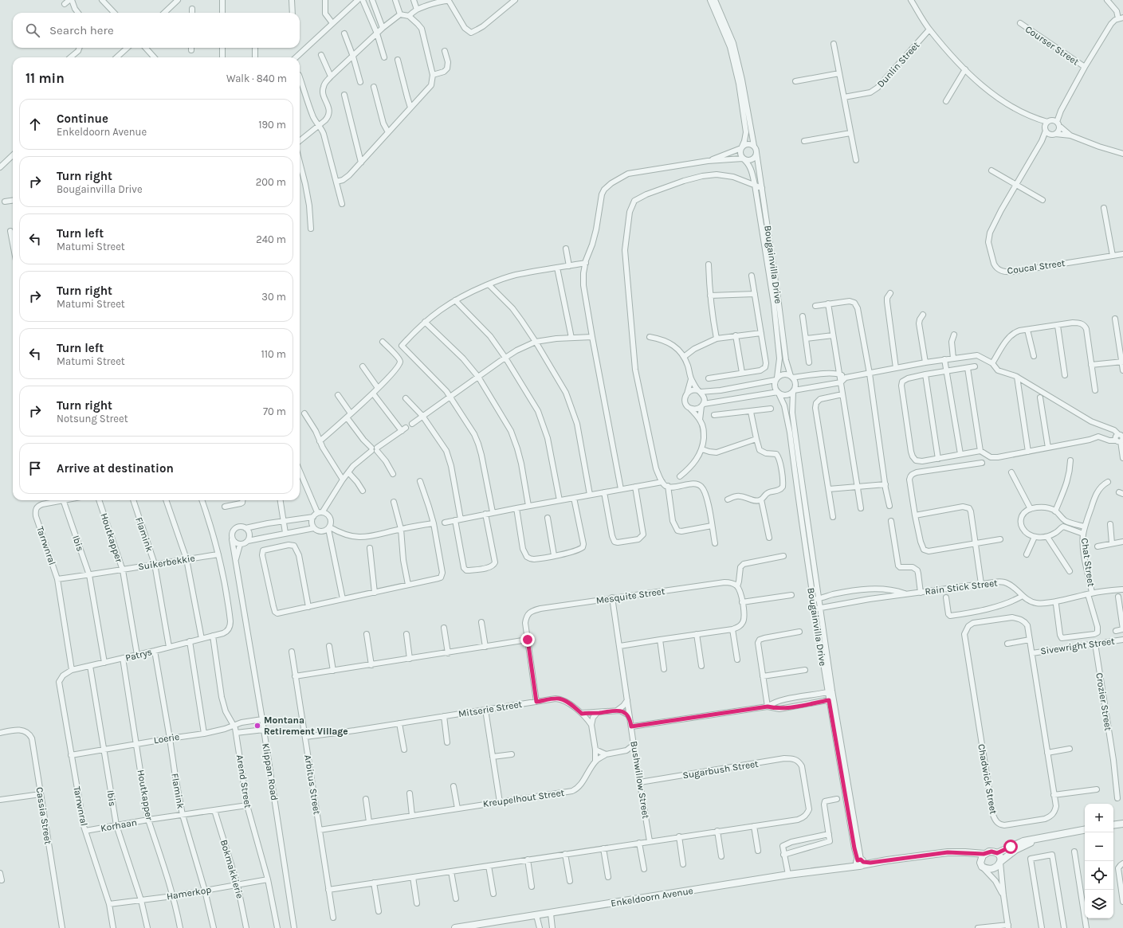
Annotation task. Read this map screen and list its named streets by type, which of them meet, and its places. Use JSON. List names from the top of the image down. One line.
{"streets":{"street":["Courser Street","Dunlin Street","Bougainvilla Drive","Coucal Street","Flamink","Houtkapper","Ibis","Tarrwnral","Suikerbekkie","Chat Street","Rain Stick Street","Mesquite Street","Sivewright Street","Patrys","Crozier Street","Mitserie Street","Loerie","Sugarbush Street","Klippan Road","Chadwick Street","Bushwillow Street","Arend Street","Arbitus Street","Kreupelhout Street","Cassia Street","Korhaan","Bokmakkierie","Hamerkop","Enkeldoorn Avenue"]},"crossings":[["Bougainvilla Drive","Rain Stick Street"],["Bougainvilla Drive","Enkeldoorn Avenue"],["Flamink","Suikerbekkie"],["Flamink","Patrys"],["Flamink","Loerie"],["Flamink","Korhaan"],["Flamink","Hamerkop"],["Houtkapper","Suikerbekkie"],["Houtkapper","Patrys"],["Houtkapper","Loerie"],["Houtkapper","Korhaan"],["Houtkapper","Hamerkop"],["Ibis","Tarrwnral"],["Ibis","Suikerbekkie"],["Ibis","Patrys"],["Ibis","Loerie"],["Ibis","Korhaan"],["Ibis","Hamerkop"],["Tarrwnral","Suikerbekkie"],["Tarrwnral","Patrys"],["Tarrwnral","Loerie"],["Tarrwnral","Korhaan"],["Tarrwnral","Hamerkop"],["Suikerbekkie","Patrys"],["Chat Street","Rain Stick Street"],["Mesquite Street","Bushwillow Street"],["Sivewright Street","Crozier Street"],["Sivewright Street","Chadwick Street"],["Patrys","Arend Street"],["Mitserie Street","Bushwillow Street"],["Mitserie Street","Arbitus Street"],["Mitserie Street","Kreupelhout Street"],["Loerie","Klippan Road"],["Loerie","Arend Street"],["Sugarbush Street","Bushwillow Street"],["Bushwillow Street","Kreupelhout Street"],["Arend Street","Korhaan"],["Arend Street","Hamerkop"],["Arbitus Street","Kreupelhout Street"],["Korhaan","Bokmakkierie"],["Bokmakkierie","Hamerkop"]],"places":["Montana Retirement Village"],"page":{"search":"Search here","heading":["11 min","Walk · 840 m"],"list":[["Continue","Enkeldoorn Avenue","190 m"],["Turn right","Bougainvilla Drive","200 m"],["Turn left","Matumi Street","240 m"],["Turn right","Matumi Street","30 m"],["Turn left","Matumi Street","110 m"],["Turn right","Notsung Street","70 m"],"Arrive at destination"],"map_buttons":["+","−"]}}
